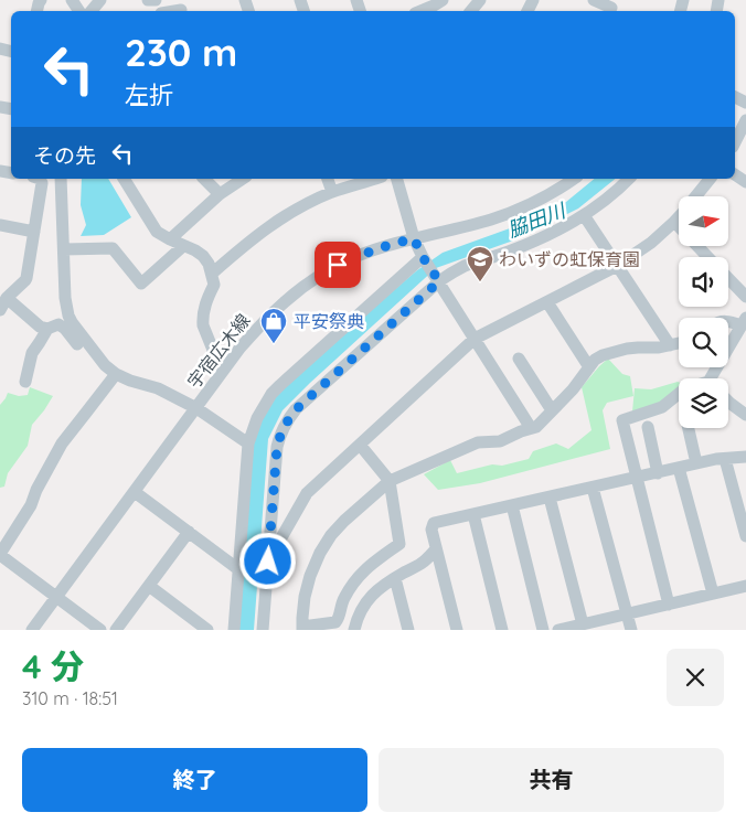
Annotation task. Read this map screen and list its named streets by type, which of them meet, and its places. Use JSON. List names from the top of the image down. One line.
{"streets":{"street":["宇宿広木線"]},"water":["脇田川"],"places":{"school or university":["わいずの虹保育園"],"shop":["平安祭典"]},"north":"right","page":{"turn":["230 m","左折"],"then":"その先","heading":["4 分","310 m · 18:51"],"buttons":["終了","共有"]}}
